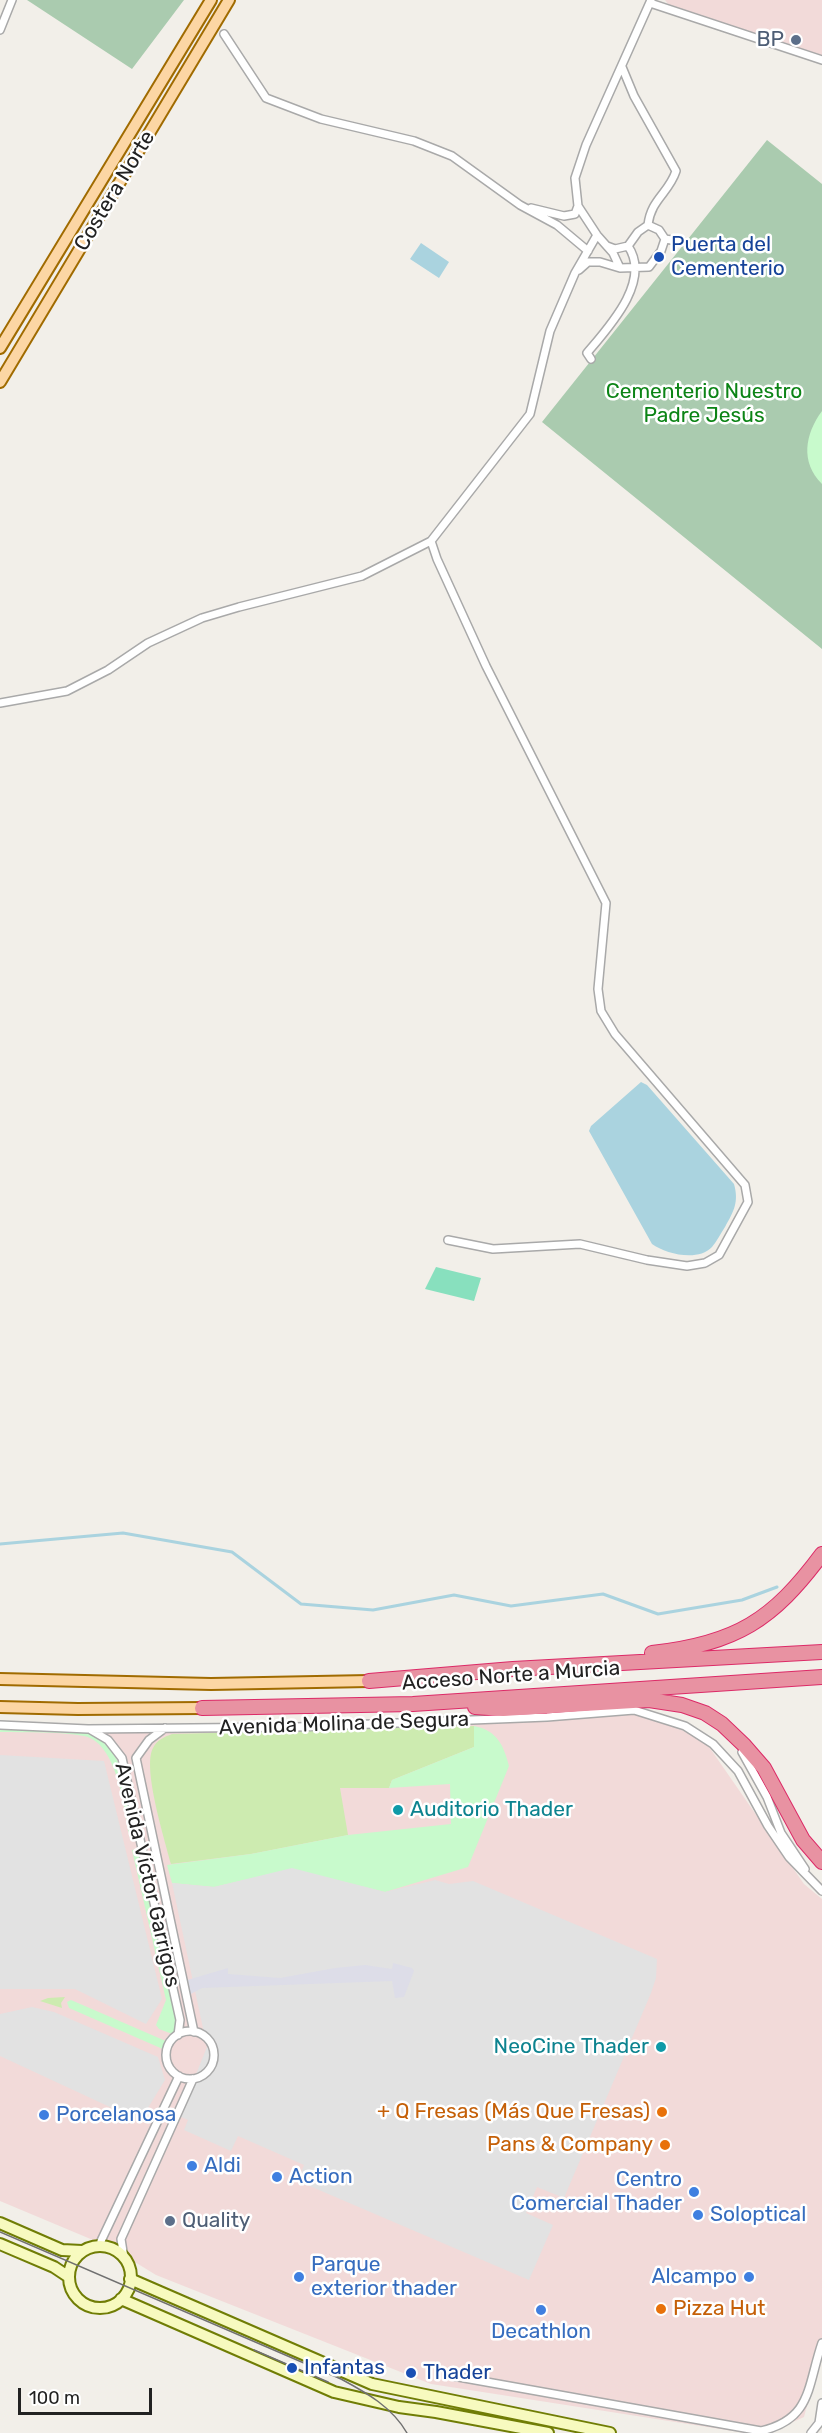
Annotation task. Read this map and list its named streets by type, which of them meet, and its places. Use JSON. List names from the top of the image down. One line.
{"streets":{"highway":["Acceso Norte a Murcia"],"main road":["Costera Norte","Avenida Molina de Segura"],"street":["Avenida Víctor Garrigos"]},"crossings":[["Acceso Norte a Murcia","Avenida Molina de Segura"],["Avenida Molina de Segura","Avenida Víctor Garrigos"]],"parks":["Cementerio Nuestro Padre Jesús"],"places":["BP","Puerta del Cementerio","Auditorio Thader","NeoCine Thader","+ Q Fresas (Más Que Fresas)","Porcelanosa","Pans & Company","Aldi","Action","Centro Comercial Thader","Soloptical","Quality","Parque exterior thader","Alcampo","Pizza Hut","Decathlon","Infantas","Thader"],"scale_bar":"100 m"}
